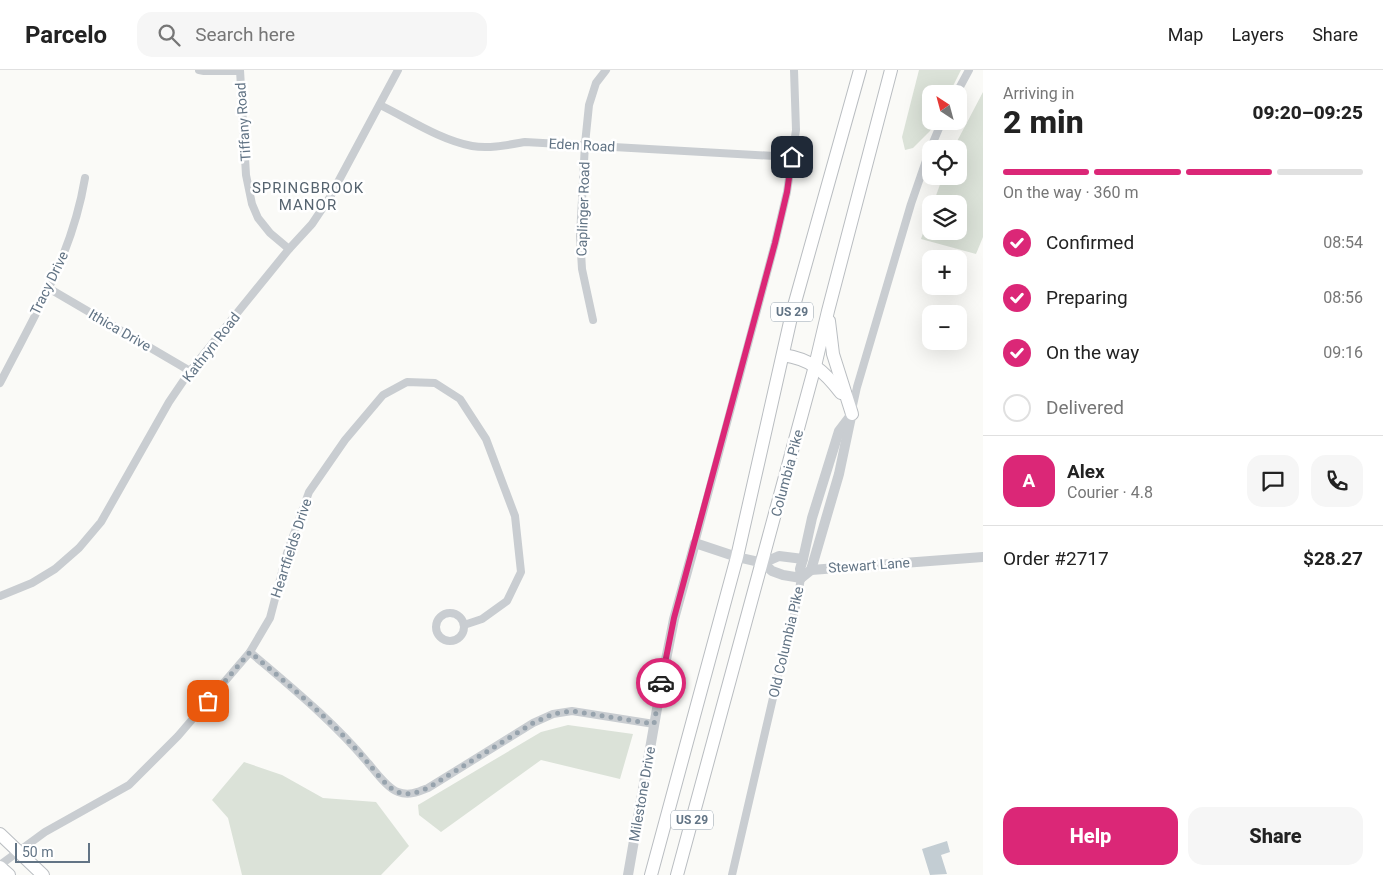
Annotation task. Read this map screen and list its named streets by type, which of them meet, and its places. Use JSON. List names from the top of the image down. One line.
{"streets":{"main road":["US 29","Columbia Pike"],"street":["Tiffany Road","Eden Road","Caplinger Road","Tracy Drive","Ithica Drive","Kathryn Road","Heartfields Drive","Stewart Lane","Old Columbia Pike","Milestone Drive"]},"crossings":[["Tiffany Road","Kathryn Road"],["Eden Road","Caplinger Road"],["Eden Road","Kathryn Road"],["Eden Road","Milestone Drive"],["Tracy Drive","Ithica Drive"],["Ithica Drive","Kathryn Road"],["Stewart Lane","Old Columbia Pike"]],"districts":["SPRINGBROOK MANOR"],"scale_bar":"50 m","north":"top left","page":{"header":"Parcelo","search":"Search here","nav":["Map","Layers","Share"],"heading":["2 min","Arriving in","09:20–09:25"],"panel":["Alex","Courier · 4.8","Order #2717","$28.27"],"map_buttons":["+","−"],"bar":"On the way · 360 m","list":[["Confirmed","08:54"],["Preparing","08:56"],["On the way","09:16"],"Delivered"],"round":"A","buttons":["Help","Share"],"scale":"50 m"}}
